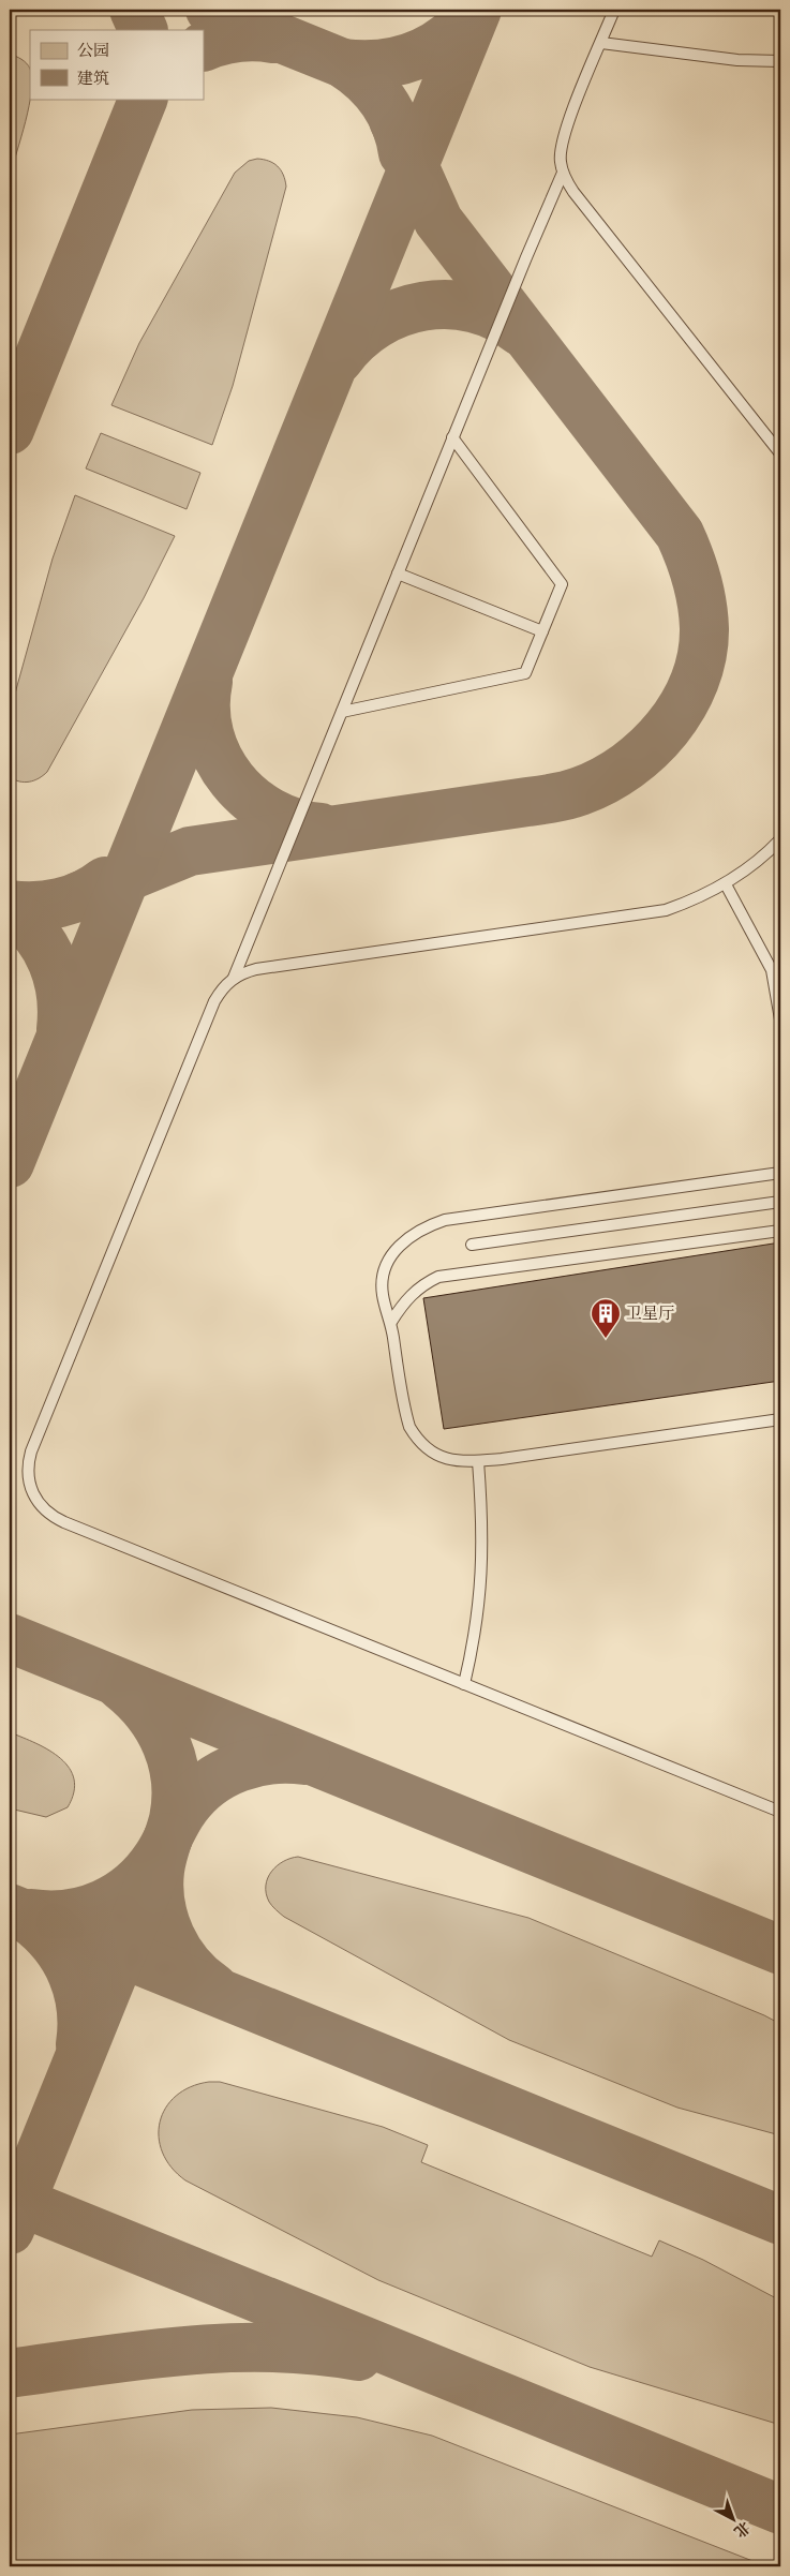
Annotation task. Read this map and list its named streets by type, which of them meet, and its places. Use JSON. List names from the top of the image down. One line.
{"places":{"building":["卫星厅"]},"legend":["公园","建筑"],"north":"bottom right"}
